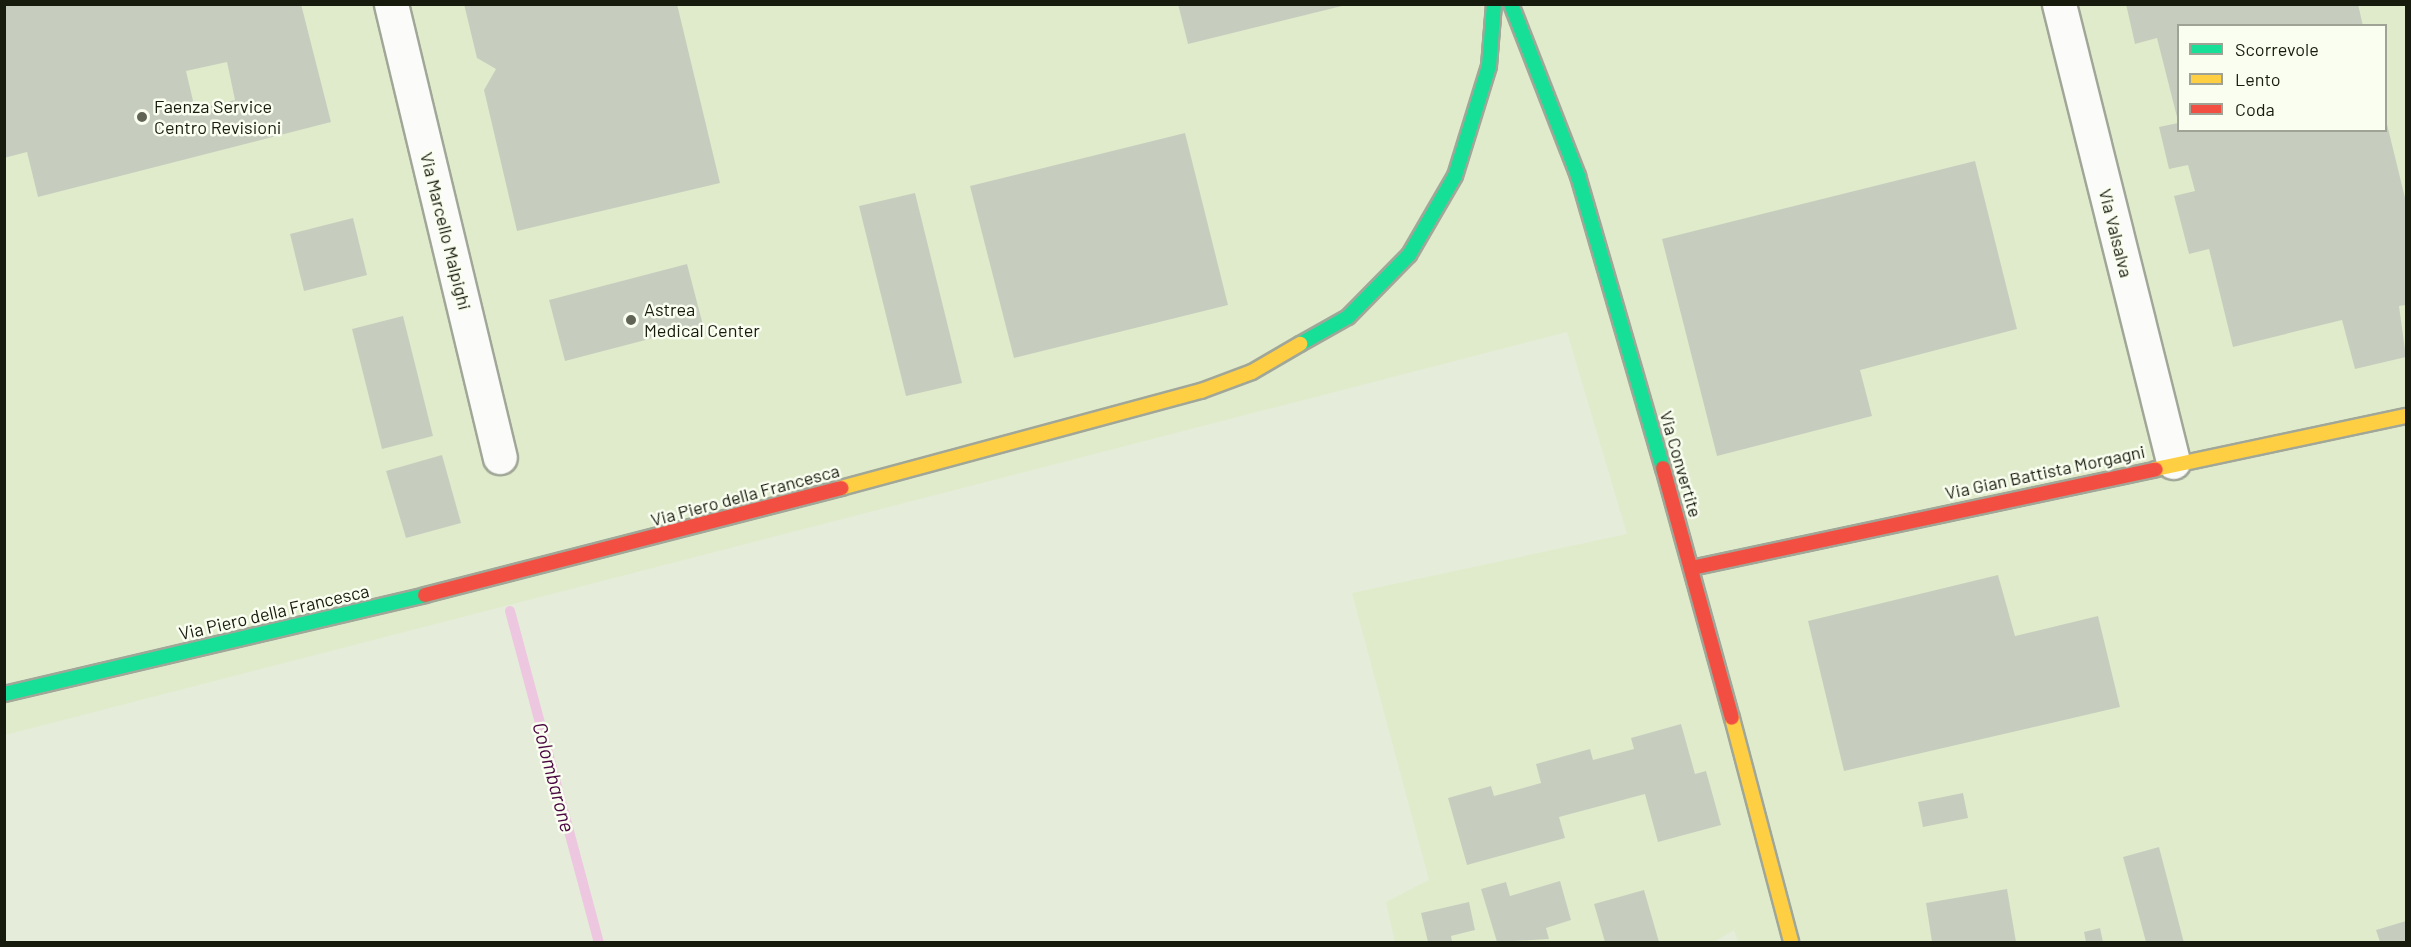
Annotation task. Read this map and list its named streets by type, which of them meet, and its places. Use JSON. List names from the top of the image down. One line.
{"streets":{"main road":["Via Convertite","Via Gian Battista Morgagni","Via Piero della Francesca"],"street":["Via Marcello Malpighi","Via Valsalva"]},"crossings":[["Via Valsalva","Via Gian Battista Morgagni"],["Via Convertite","Via Gian Battista Morgagni"]],"water":["Colombarone"],"places":["Faenza Service Centro Revisioni","Astrea Medical Center"],"legend":["Scorrevole","Lento","Coda"]}
